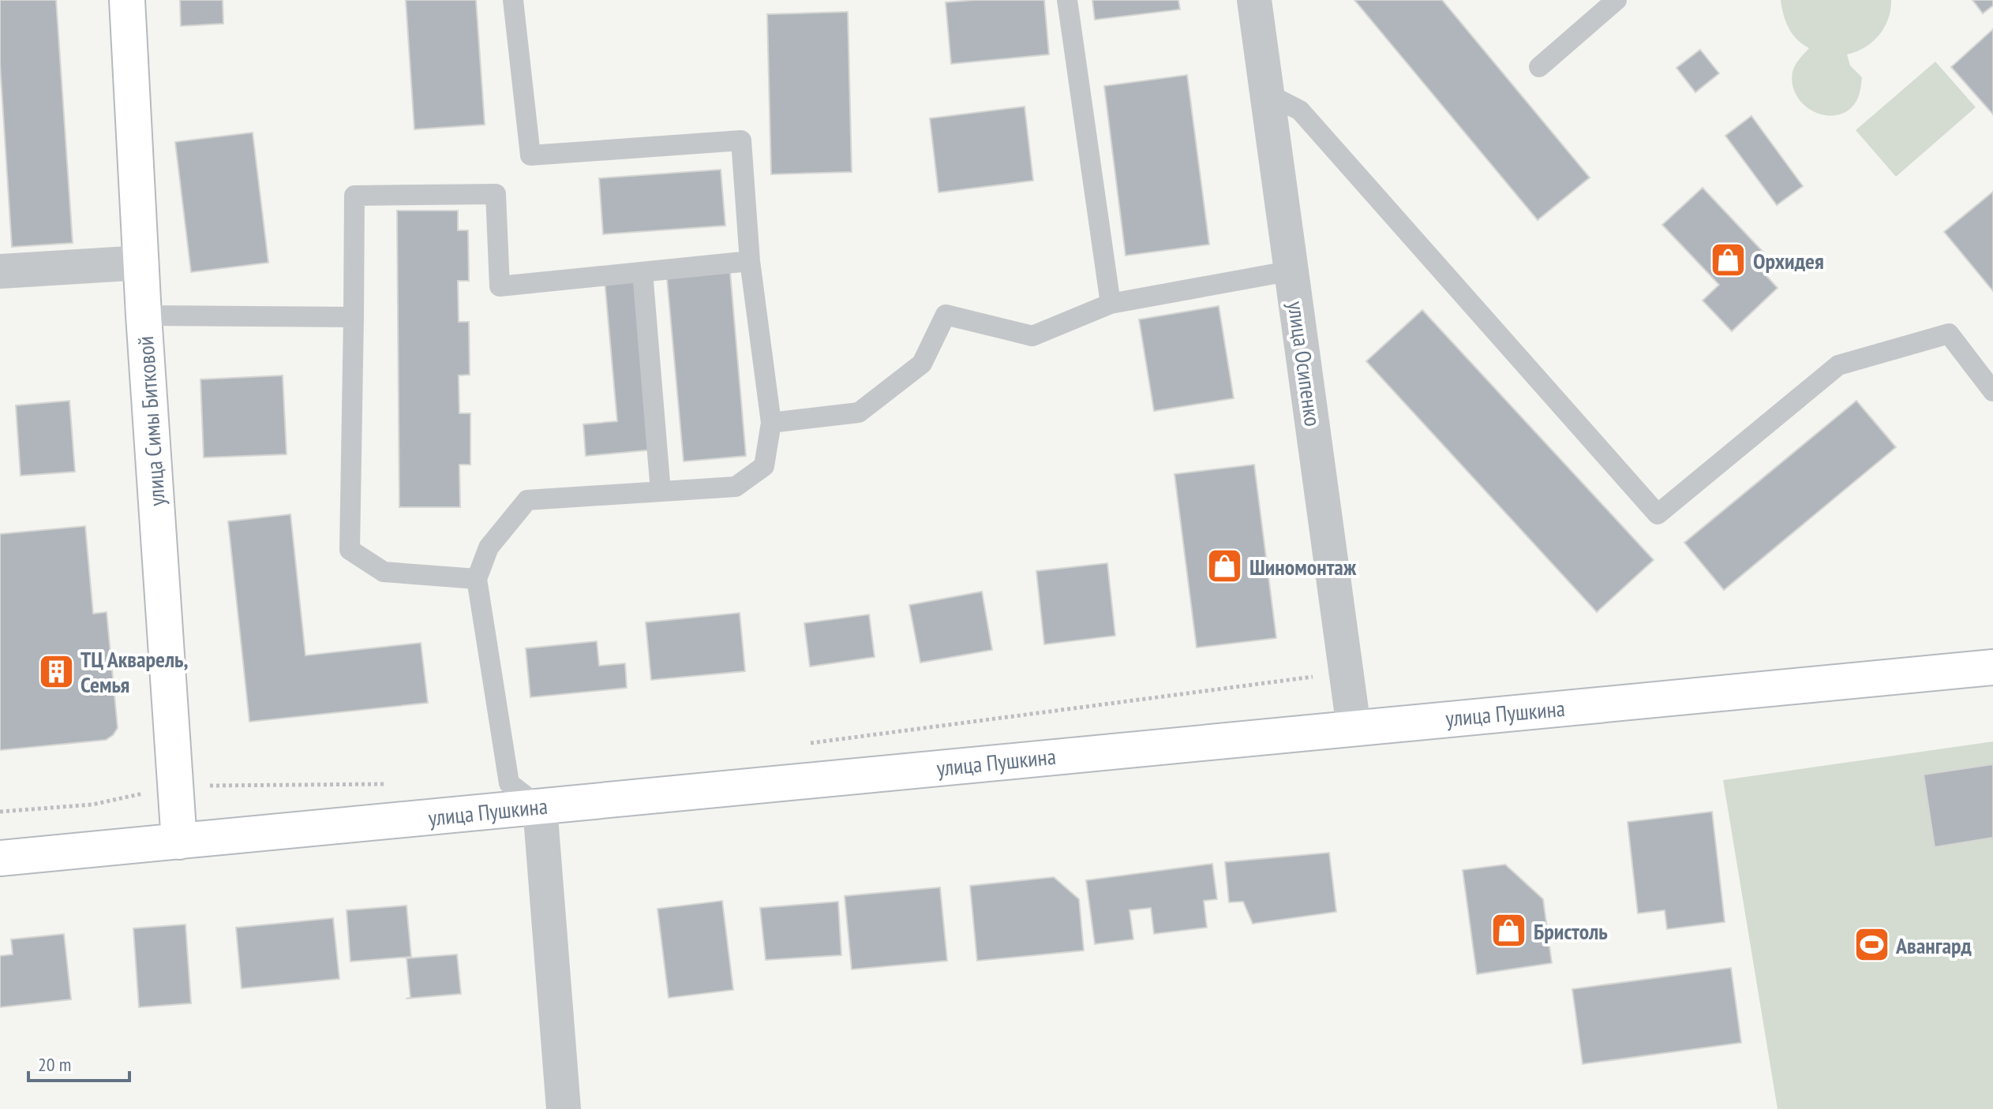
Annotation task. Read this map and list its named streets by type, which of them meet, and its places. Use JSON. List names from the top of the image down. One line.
{"streets":{"street":["улица Осипенко","улица Симы Битковой","улица Пушкина"]},"crossings":[["улица Осипенко","улица Пушкина"],["улица Симы Битковой","улица Пушкина"]],"places":{"shop":["Орхидея","Шиномонтаж","Бристоль"],"building":["ТЦ Акварель, Семья"],"sports":["Авангард"]},"scale_bar":"20 m"}
